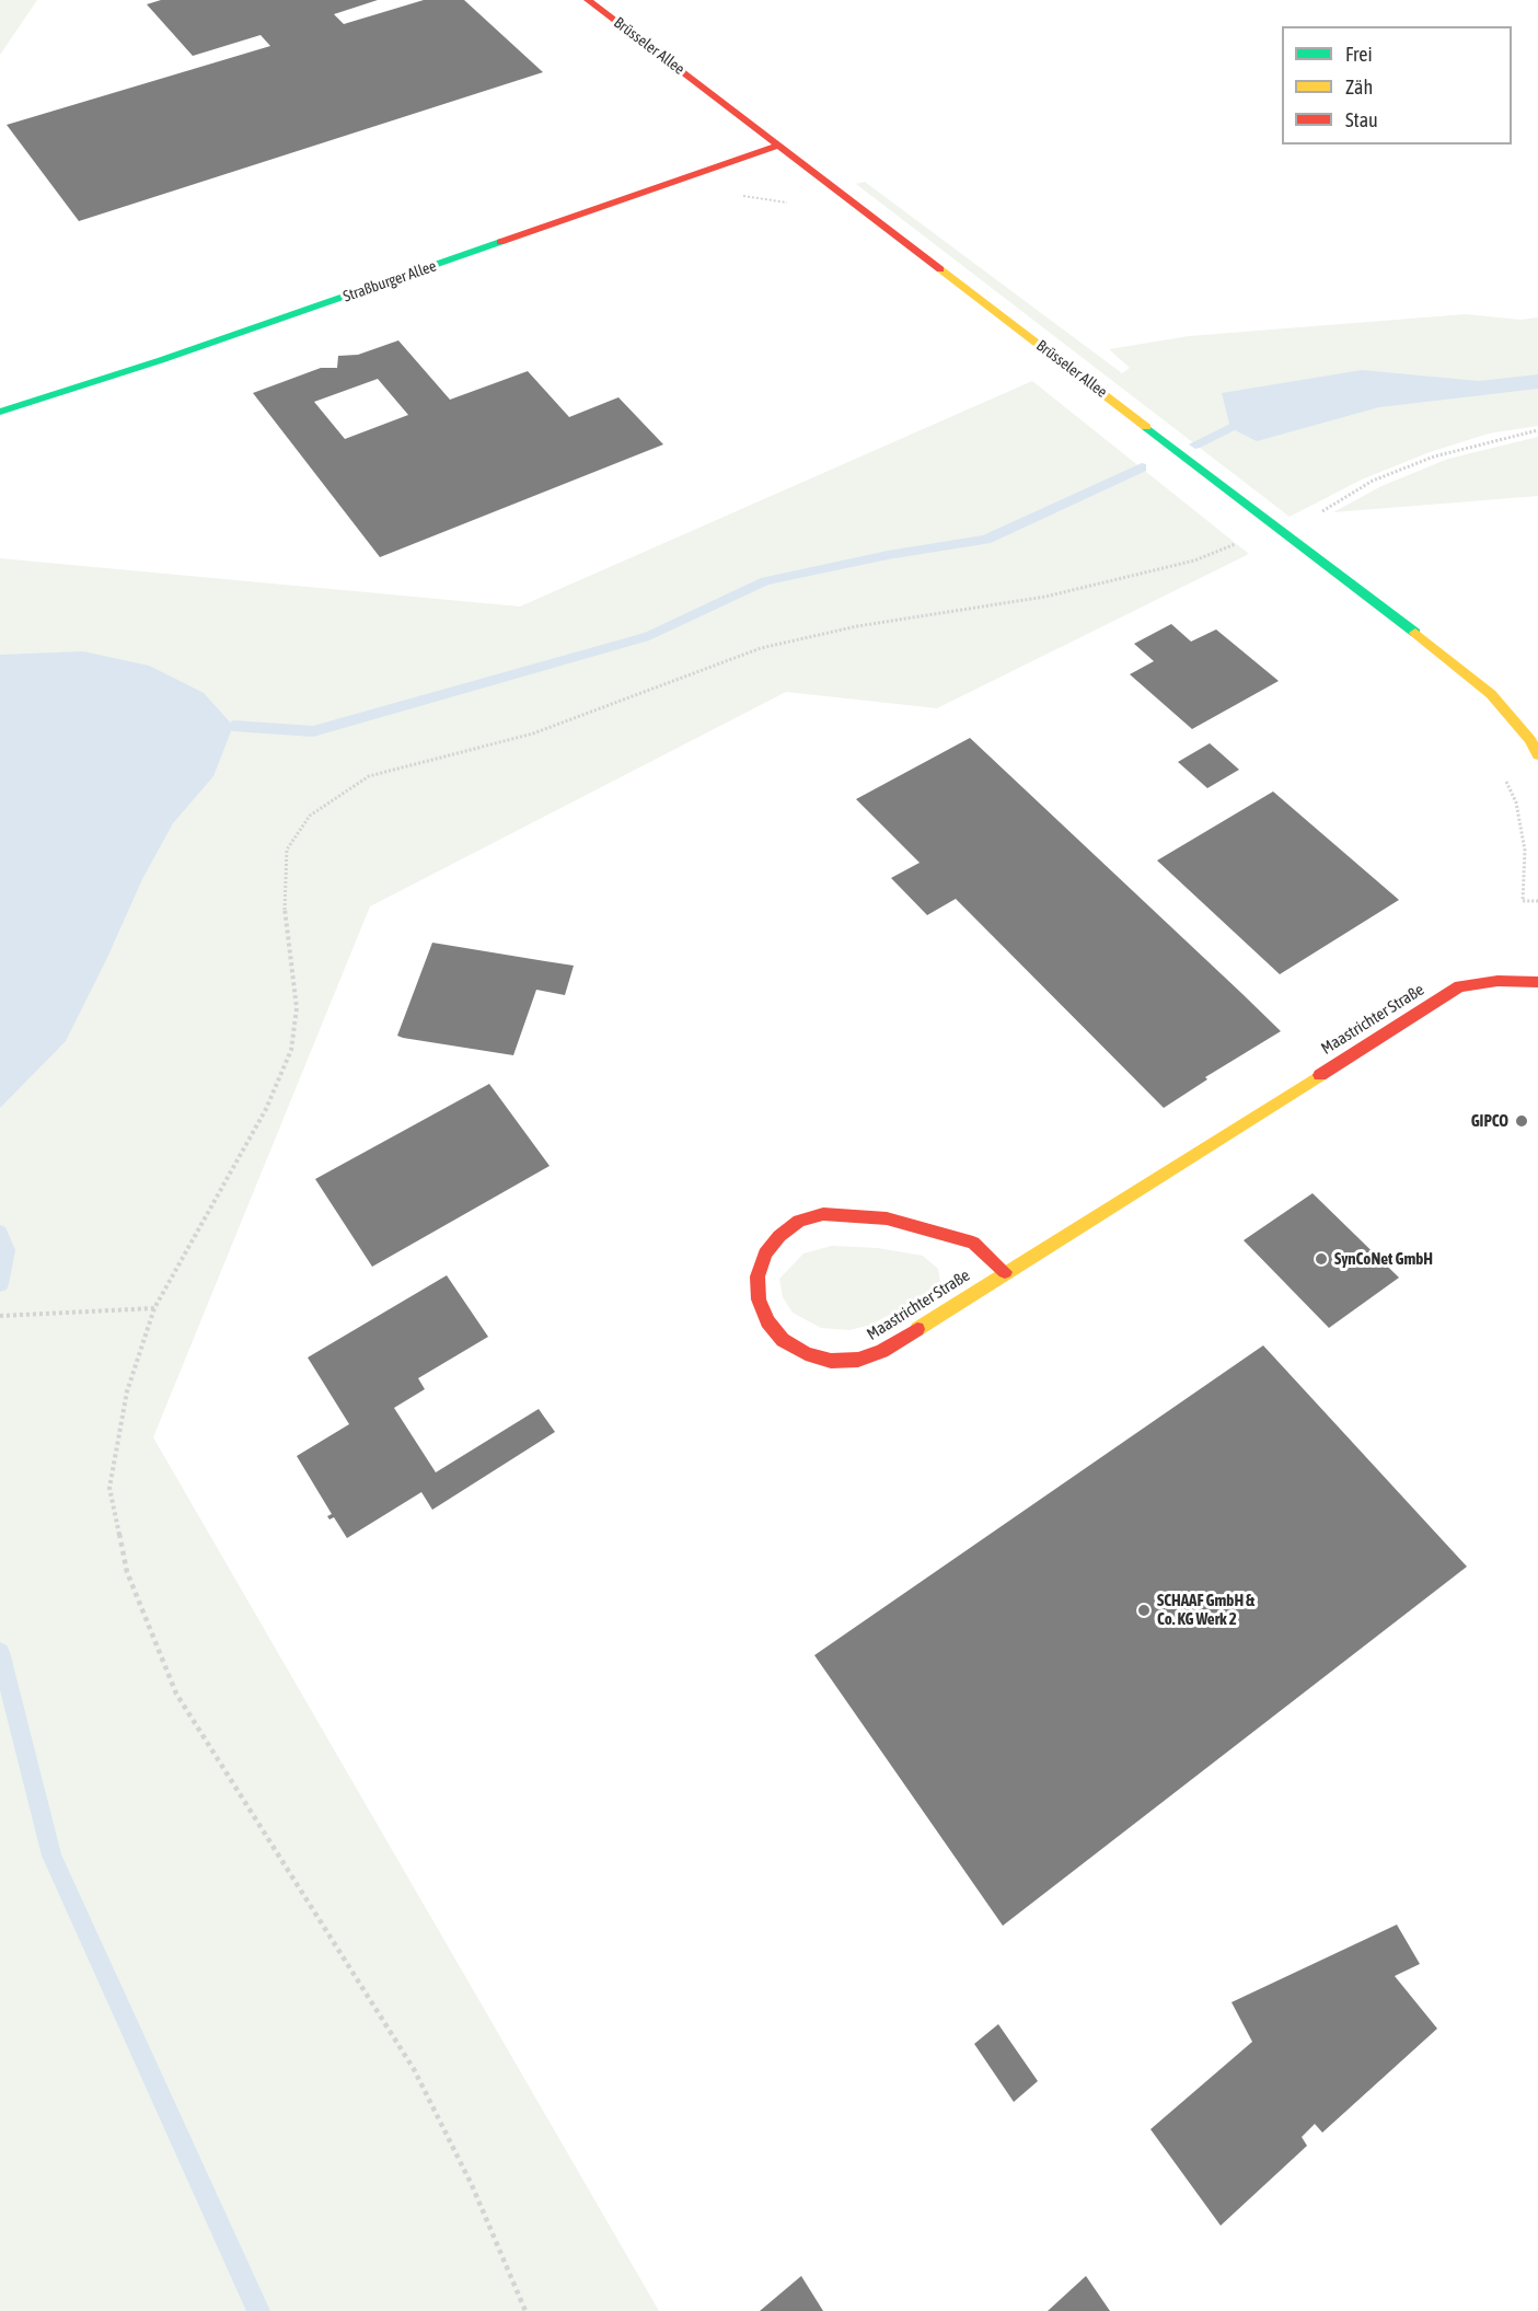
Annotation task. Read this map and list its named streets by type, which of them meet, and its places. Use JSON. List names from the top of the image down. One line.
{"streets":{"street":["Brüsseler Allee","Straßburger Allee","Maastrichter Straße"]},"crossings":[["Brüsseler Allee","Straßburger Allee"]],"places":["GIPCO","SynCoNet GmbH","SCHAAF GmbH & Co. KG Werk 2"],"legend":["Frei","Zäh","Stau"]}
